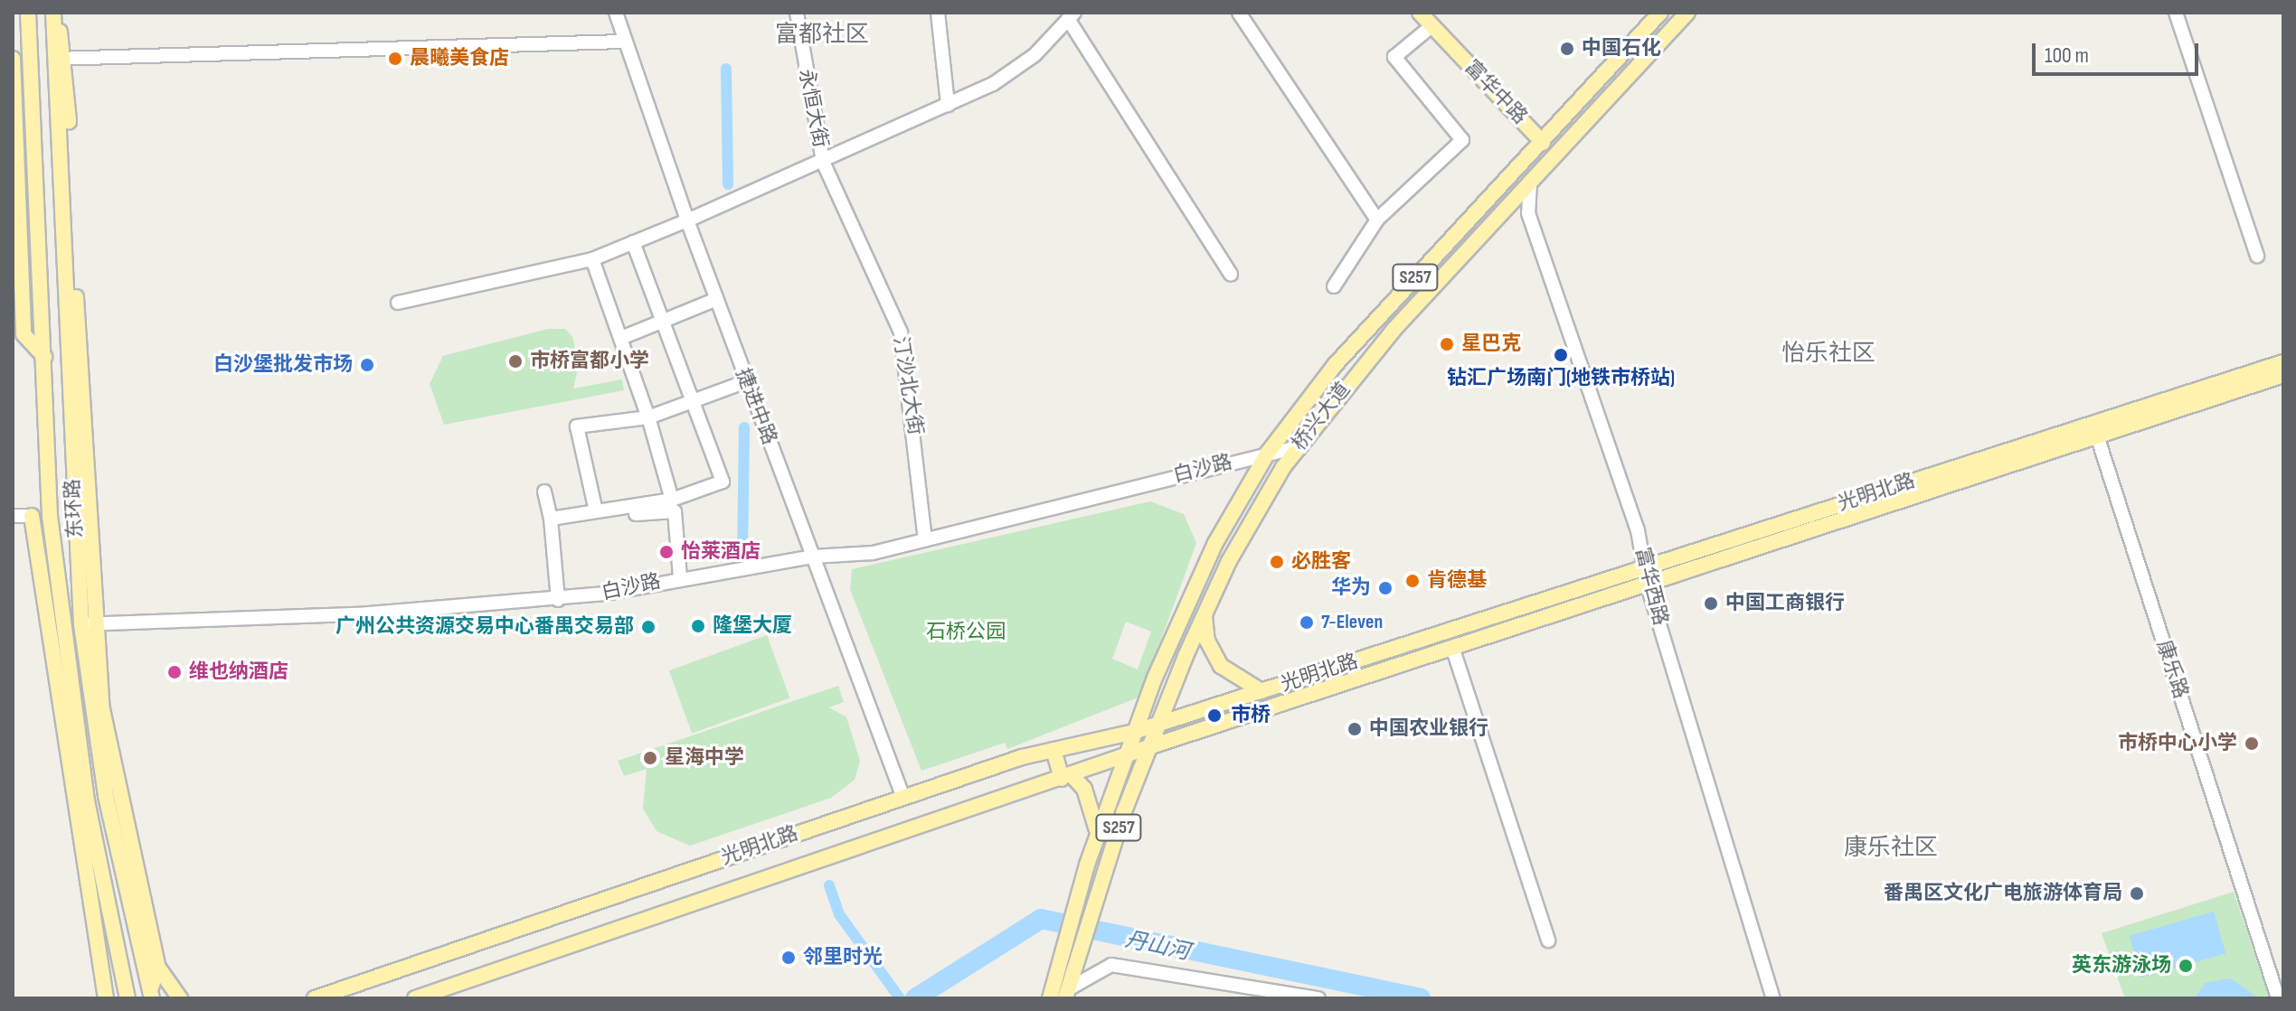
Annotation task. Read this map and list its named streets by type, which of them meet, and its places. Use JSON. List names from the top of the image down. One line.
{"streets":{"main road":["富华中路","S257","桥兴大道","光明北路","东环路"],"street":["永恒大街","汀沙北大街","捷进中路","白沙路","富华西路","康乐路"]},"crossings":[["富华中路","桥兴大道"],["富华中路","富华西路"],["永恒大街","汀沙北大街"],["S257","桥兴大道"],["汀沙北大街","白沙路"],["捷进中路","白沙路"],["捷进中路","光明北路"],["桥兴大道","白沙路"],["桥兴大道","光明北路"],["桥兴大道","富华西路"],["白沙路","东环路"],["光明北路","富华西路"],["光明北路","康乐路"]],"districts":["富都社区","怡乐社区","康乐社区"],"water":["丹山河"],"parks":["石桥公园"],"places":["中国石化","晨曦美食店","星巴克","钻汇广场南门(地铁市桥站)","市桥富都小学","白沙堡批发市场","怡莱酒店","必胜客","肯德基","华为","中国工商银行","7-Eleven","隆堡大厦","广州公共资源交易中心番禺交易部","维也纳酒店","市桥","中国农业银行","市桥中心小学","星海中学","番禺区文化广电旅游体育局","邻里时光","英东游泳场"],"scale_bar":"100 m"}
